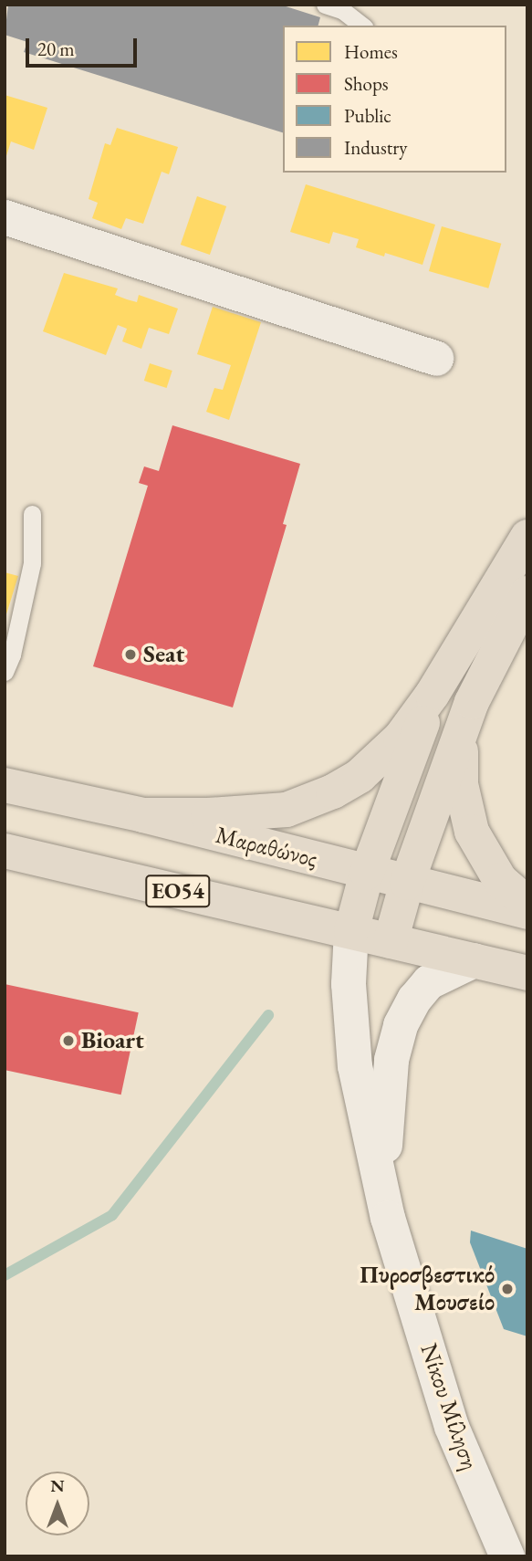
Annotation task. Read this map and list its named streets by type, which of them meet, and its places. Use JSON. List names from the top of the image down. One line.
{"streets":{"main road":["Μαραθώνος","ΕΟ54"],"street":["Νίκου Μίληση"]},"crossings":[["ΕΟ54","Νίκου Μίληση"]],"places":["Seat","Bioart","Πυροσβεστικό Μουσείο"],"legend":["Homes","Shops","Public","Industry"],"scale_bar":"20 m","north":"top"}
